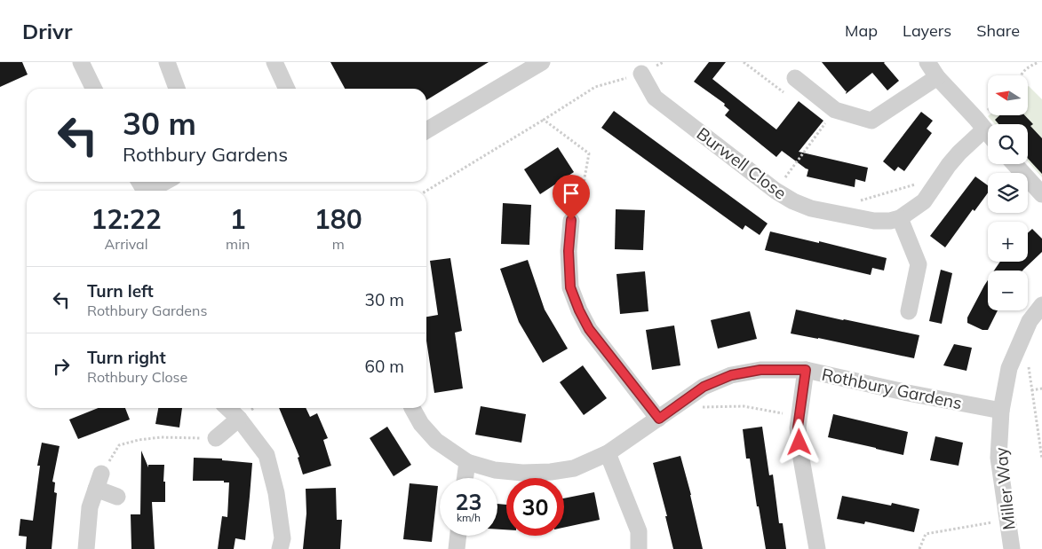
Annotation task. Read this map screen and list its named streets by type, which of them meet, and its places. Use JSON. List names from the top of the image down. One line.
{"streets":{"street":["Burwell Close","Rothbury Gardens","Miller Way"]},"crossings":[["Rothbury Gardens","Miller Way"]],"north":"left","page":{"header":"Drivr","nav":["Map","Layers","Share"],"map_buttons":["+","−"],"turn":["30 m","Rothbury Gardens"],"eta":["12:22","Arrival","1","min","180","m"],"list":[{"name":"Turn left","note":"Rothbury Gardens","value":"30 m"},{"name":"Turn right","note":"Rothbury Close","value":"60 m"}],"speed":"23 km/h","limit":"30"}}
